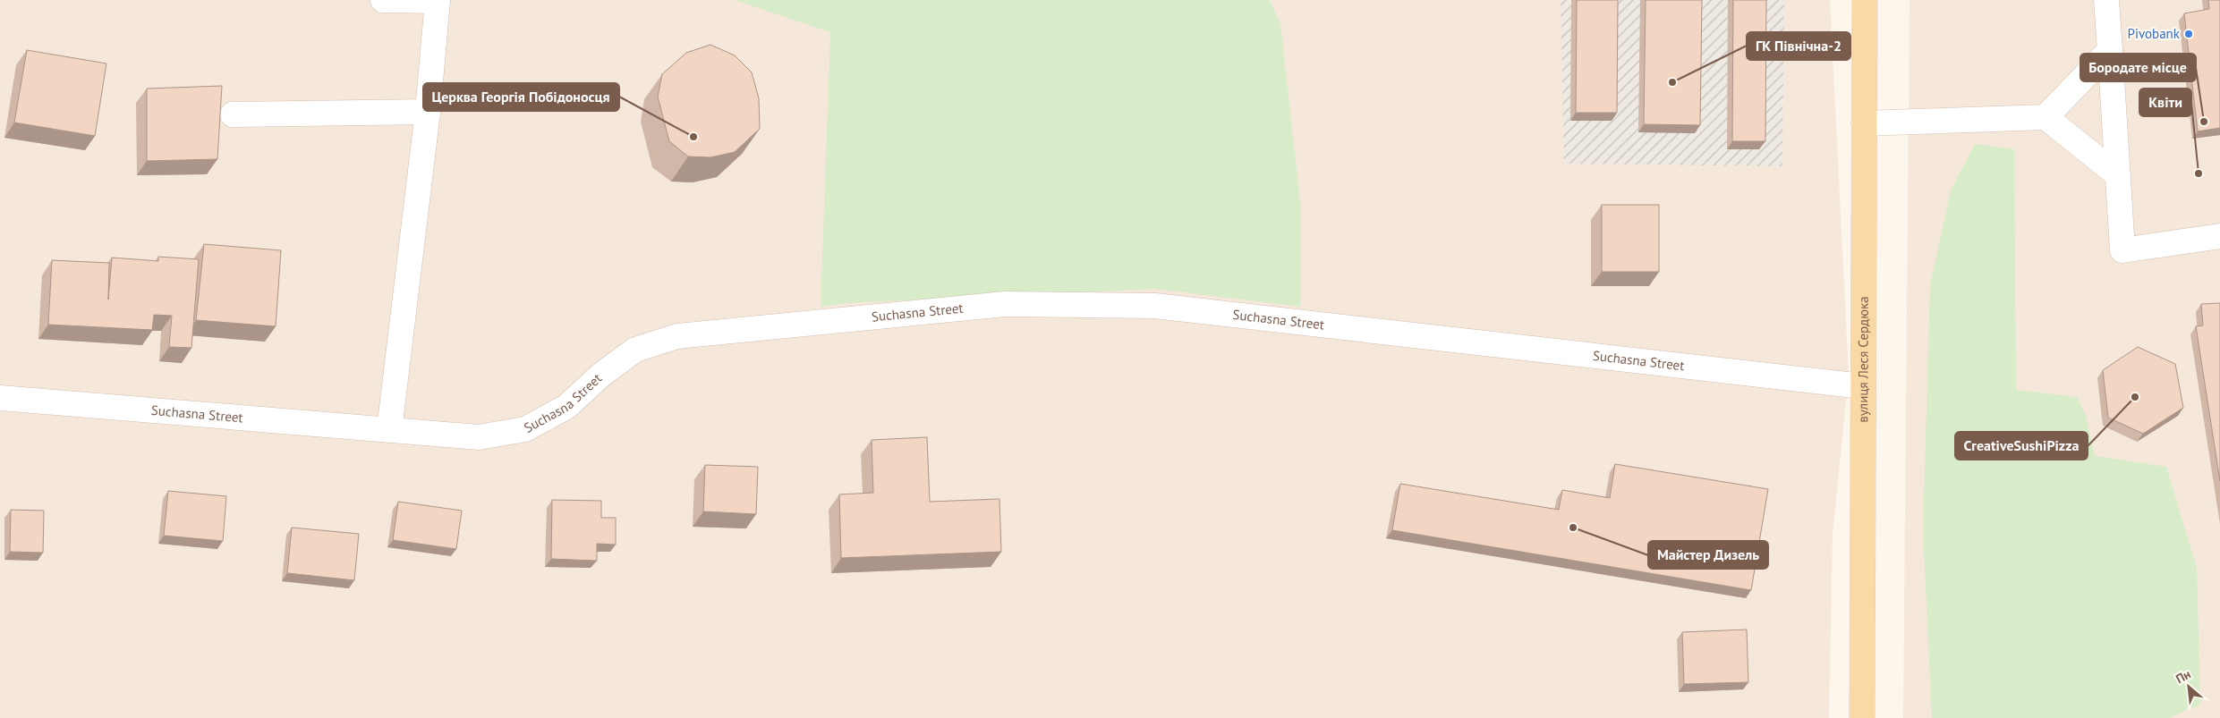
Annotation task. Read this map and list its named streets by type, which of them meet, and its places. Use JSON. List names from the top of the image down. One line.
{"streets":{"main road":["вулиця Леся Сердюка"],"street":["Suchasna Street"]},"crossings":[["Suchasna Street","вулиця Леся Сердюка"]],"places":["Pivobank","ГК Північна-2","Бородате місце","Церква Георгія Побідоносця","Квіти","CreativeSushiPizza","Майстер Дизель"],"north":"top left"}
